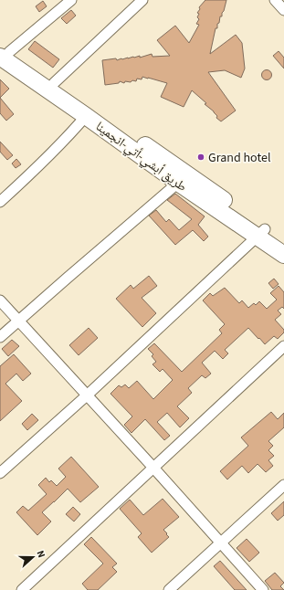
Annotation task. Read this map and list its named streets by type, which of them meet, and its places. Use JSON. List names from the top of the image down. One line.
{"streets":{"highway":["طريق أبشي-أتي-انجمينا"]},"places":["Grand hotel"],"north":"right"}
